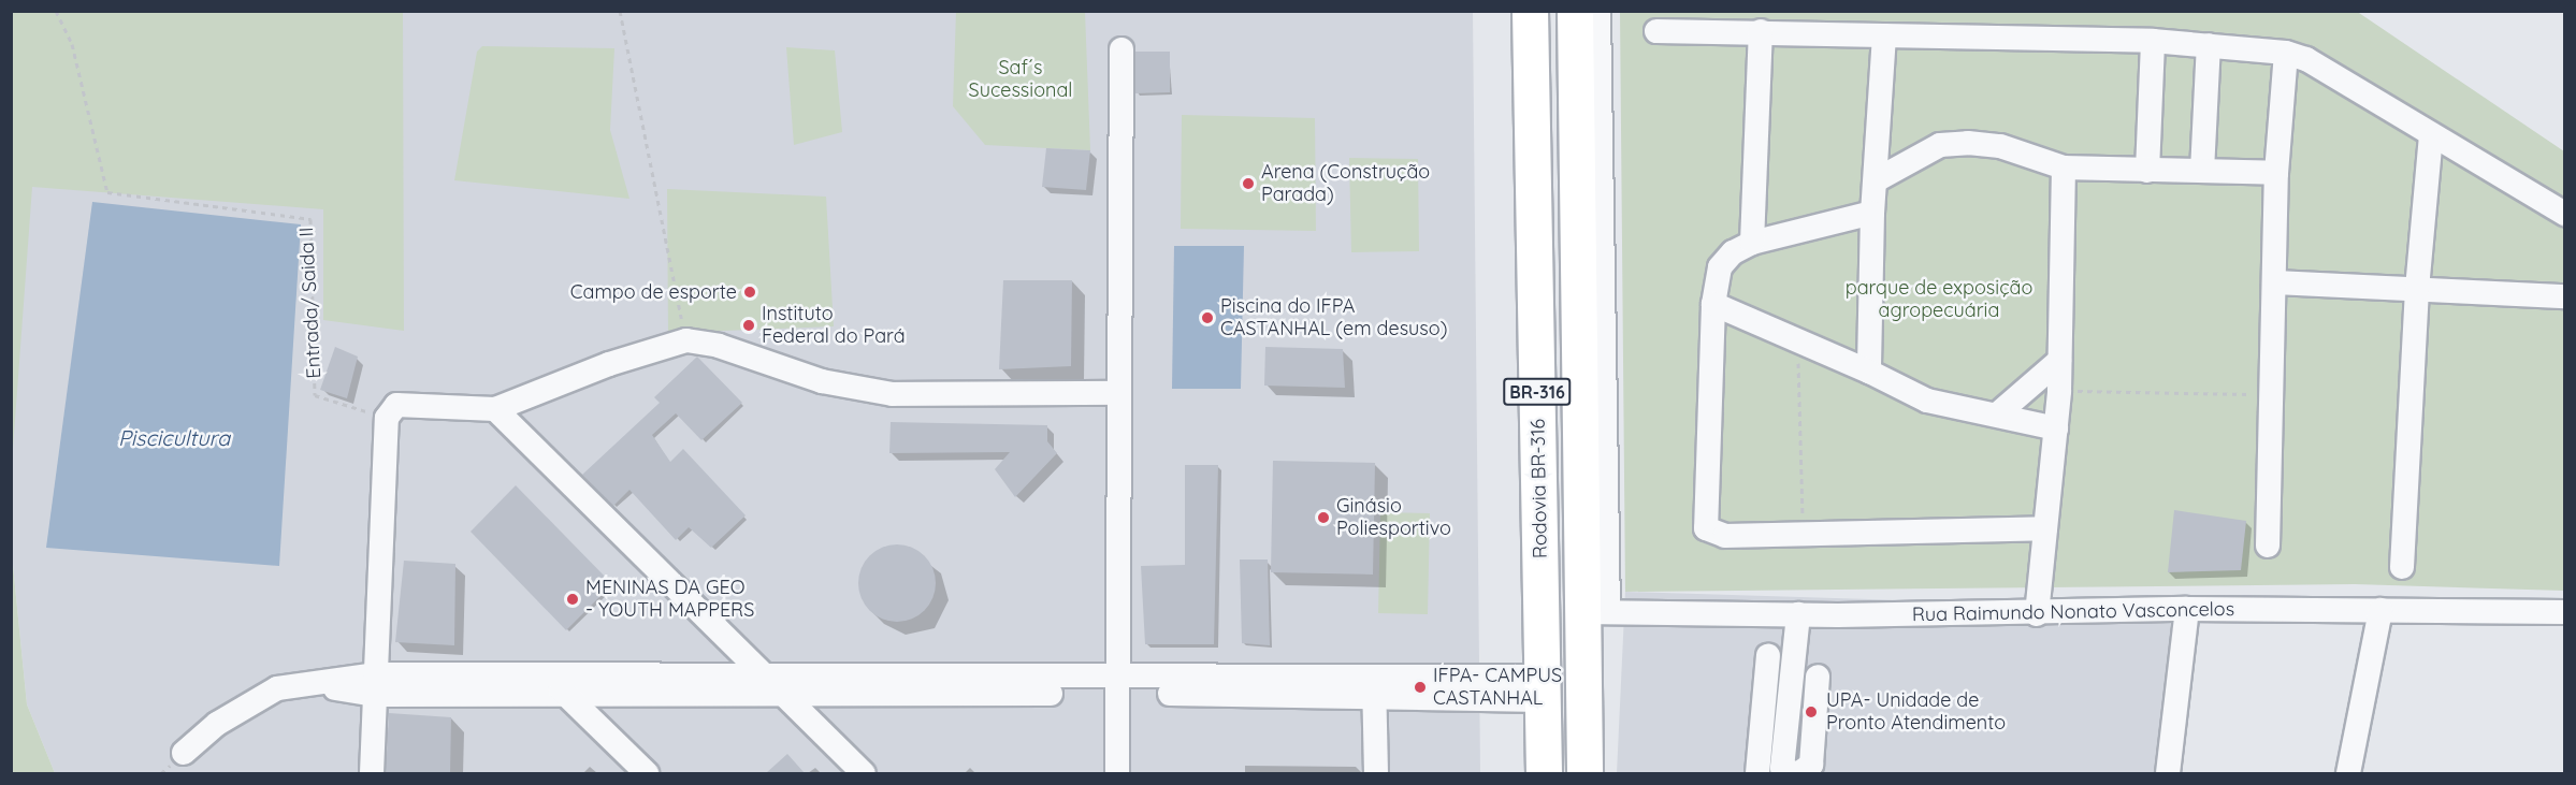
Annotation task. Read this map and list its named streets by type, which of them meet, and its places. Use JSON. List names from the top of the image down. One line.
{"streets":{"highway":["BR-316","Rodovia BR-316"],"street":["Rua Raimundo Nonato Vasconcelos"],"path":["Entrada/ Saida II"]},"crossings":[["BR-316","Rua Raimundo Nonato Vasconcelos"]],"water":["Piscicultura"],"parks":["Saf´s Sucessional","parque de exposição agropecuária"],"places":["Arena (Construção Parada)","Campo de esporte","Piscina do IFPA CASTANHAL (em desuso)","Instituto Federal do Pará","Ginásio Poliesportivo","MENINAS DA GEO - YOUTH MAPPERS","IFPA- CAMPUS CASTANHAL","UPA- Unidade de Pronto Atendimento"]}
